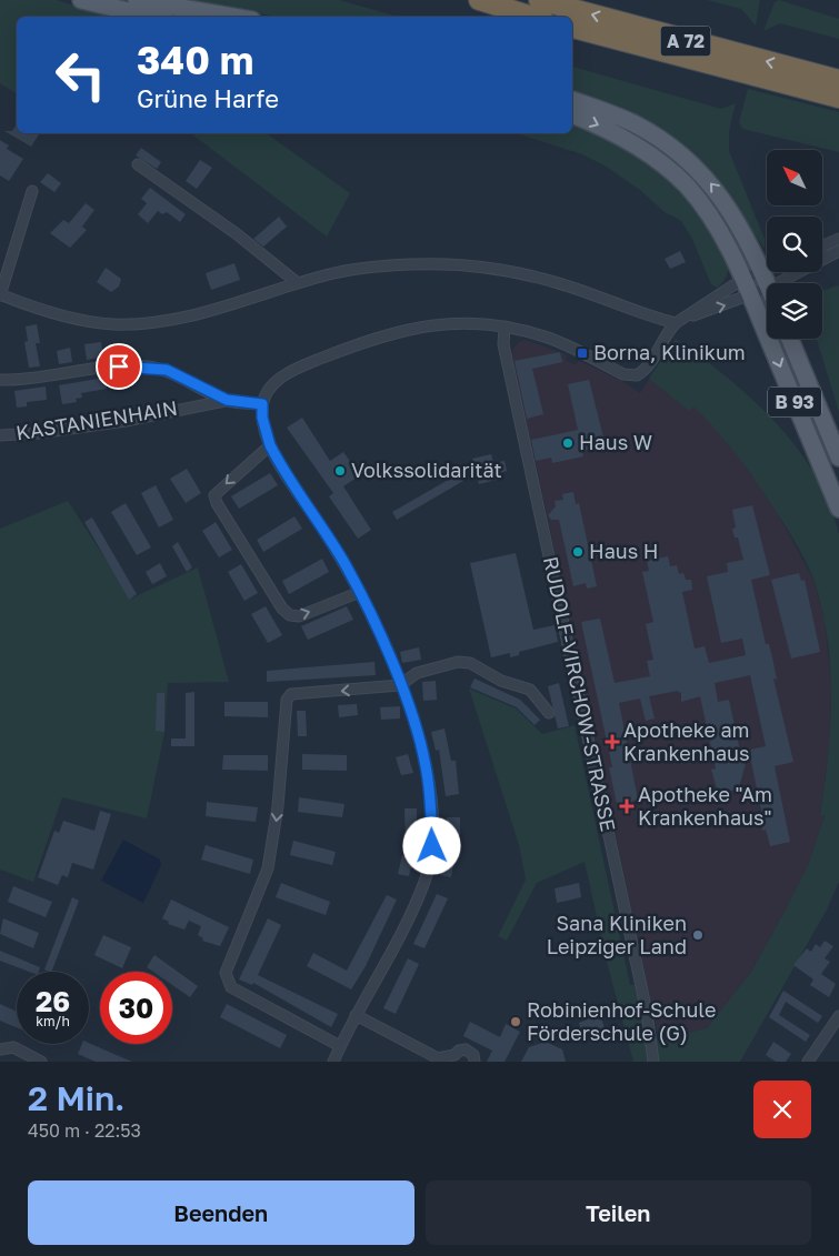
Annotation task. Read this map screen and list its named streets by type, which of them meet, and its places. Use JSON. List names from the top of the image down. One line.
{"streets":{"highway":["A 72"],"main road":["B 93"],"street":["KASTANIENHAIN","RUDOLF-VIRCHOW-STRASSE"]},"places":{"transit":["Borna, Klinikum"],"other":["Haus W","Volkssolidarität","Haus H","Sana Kliniken Leipziger Land","Robinienhof-Schule Förderschule (G)"],"health":["Apotheke am Krankenhaus","Apotheke \"Am Krankenhaus\""]},"north":"top left","page":{"turn":["340 m","Grüne Harfe"],"speed":"26 km/h","limit":"30","heading":["2 Min.","450 m · 22:53"],"buttons":["Beenden","Teilen"]}}
